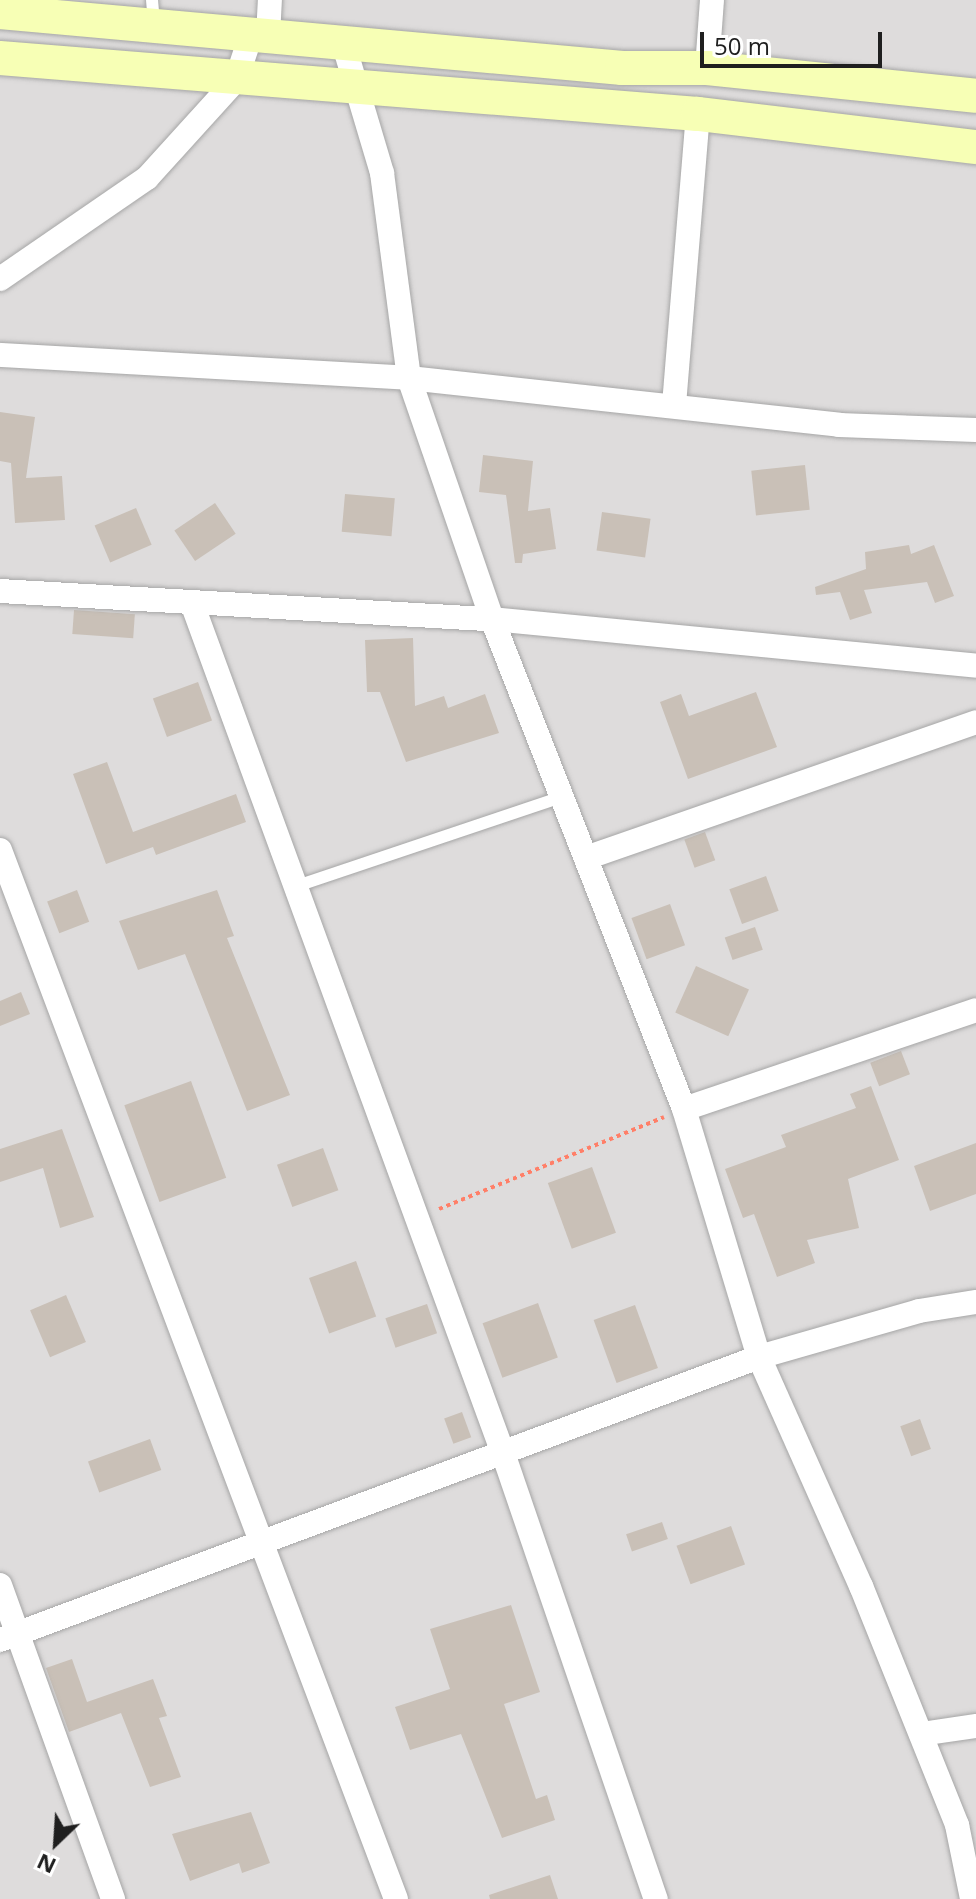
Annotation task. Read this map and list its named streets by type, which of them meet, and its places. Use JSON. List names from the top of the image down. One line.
{"scale_bar":"50 m","north":"bottom left"}
